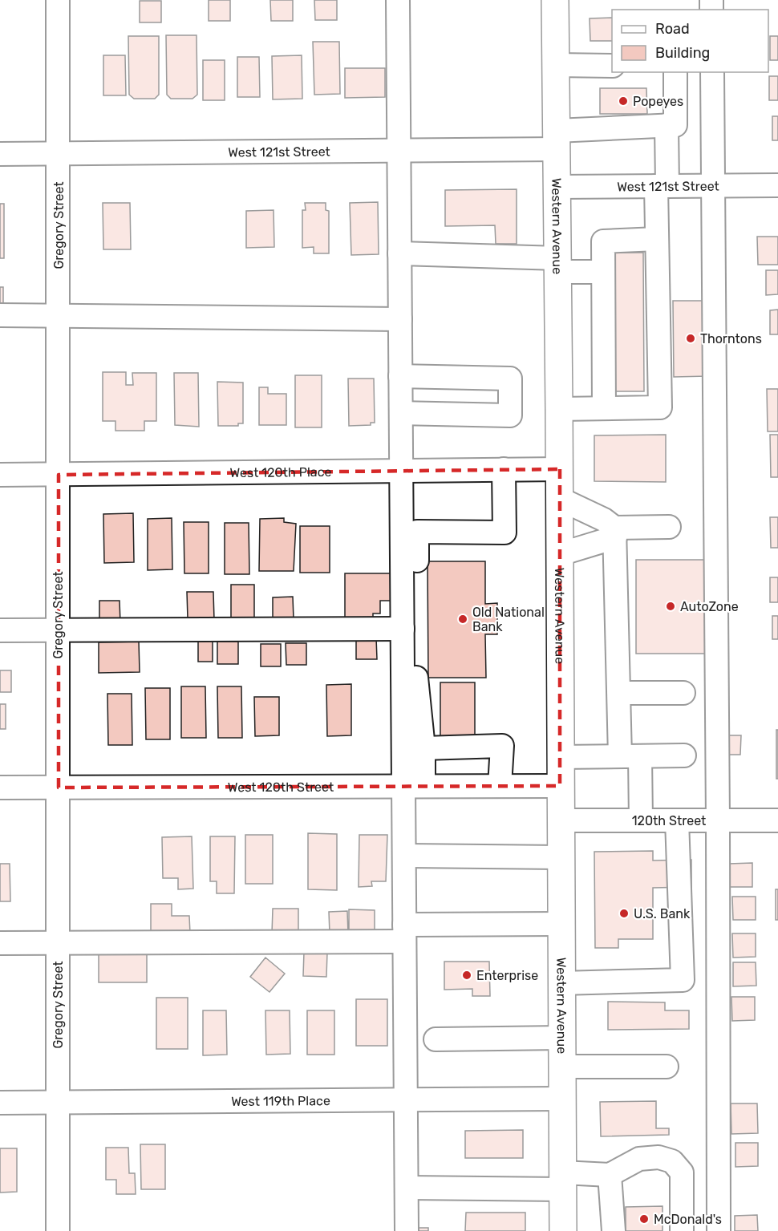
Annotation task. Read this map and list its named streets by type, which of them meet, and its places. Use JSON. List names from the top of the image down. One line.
{"streets":{"main road":["Western Avenue"],"street":["West 121st Street","Gregory Street","West 120th Place","West 120th Street","120th Street","West 119th Place"]},"crossings":[["West 121st Street","Gregory Street"],["West 121st Street","Western Avenue"],["Gregory Street","West 120th Place"],["Gregory Street","West 120th Street"],["Gregory Street","West 119th Place"],["Western Avenue","West 120th Place"],["Western Avenue","West 120th Street"],["Western Avenue","120th Street"],["Western Avenue","West 119th Place"]],"places":["Popeyes","Thorntons","AutoZone","Old National Bank","U.S. Bank","Enterprise","McDonald's"],"legend":["Road","Building"]}
